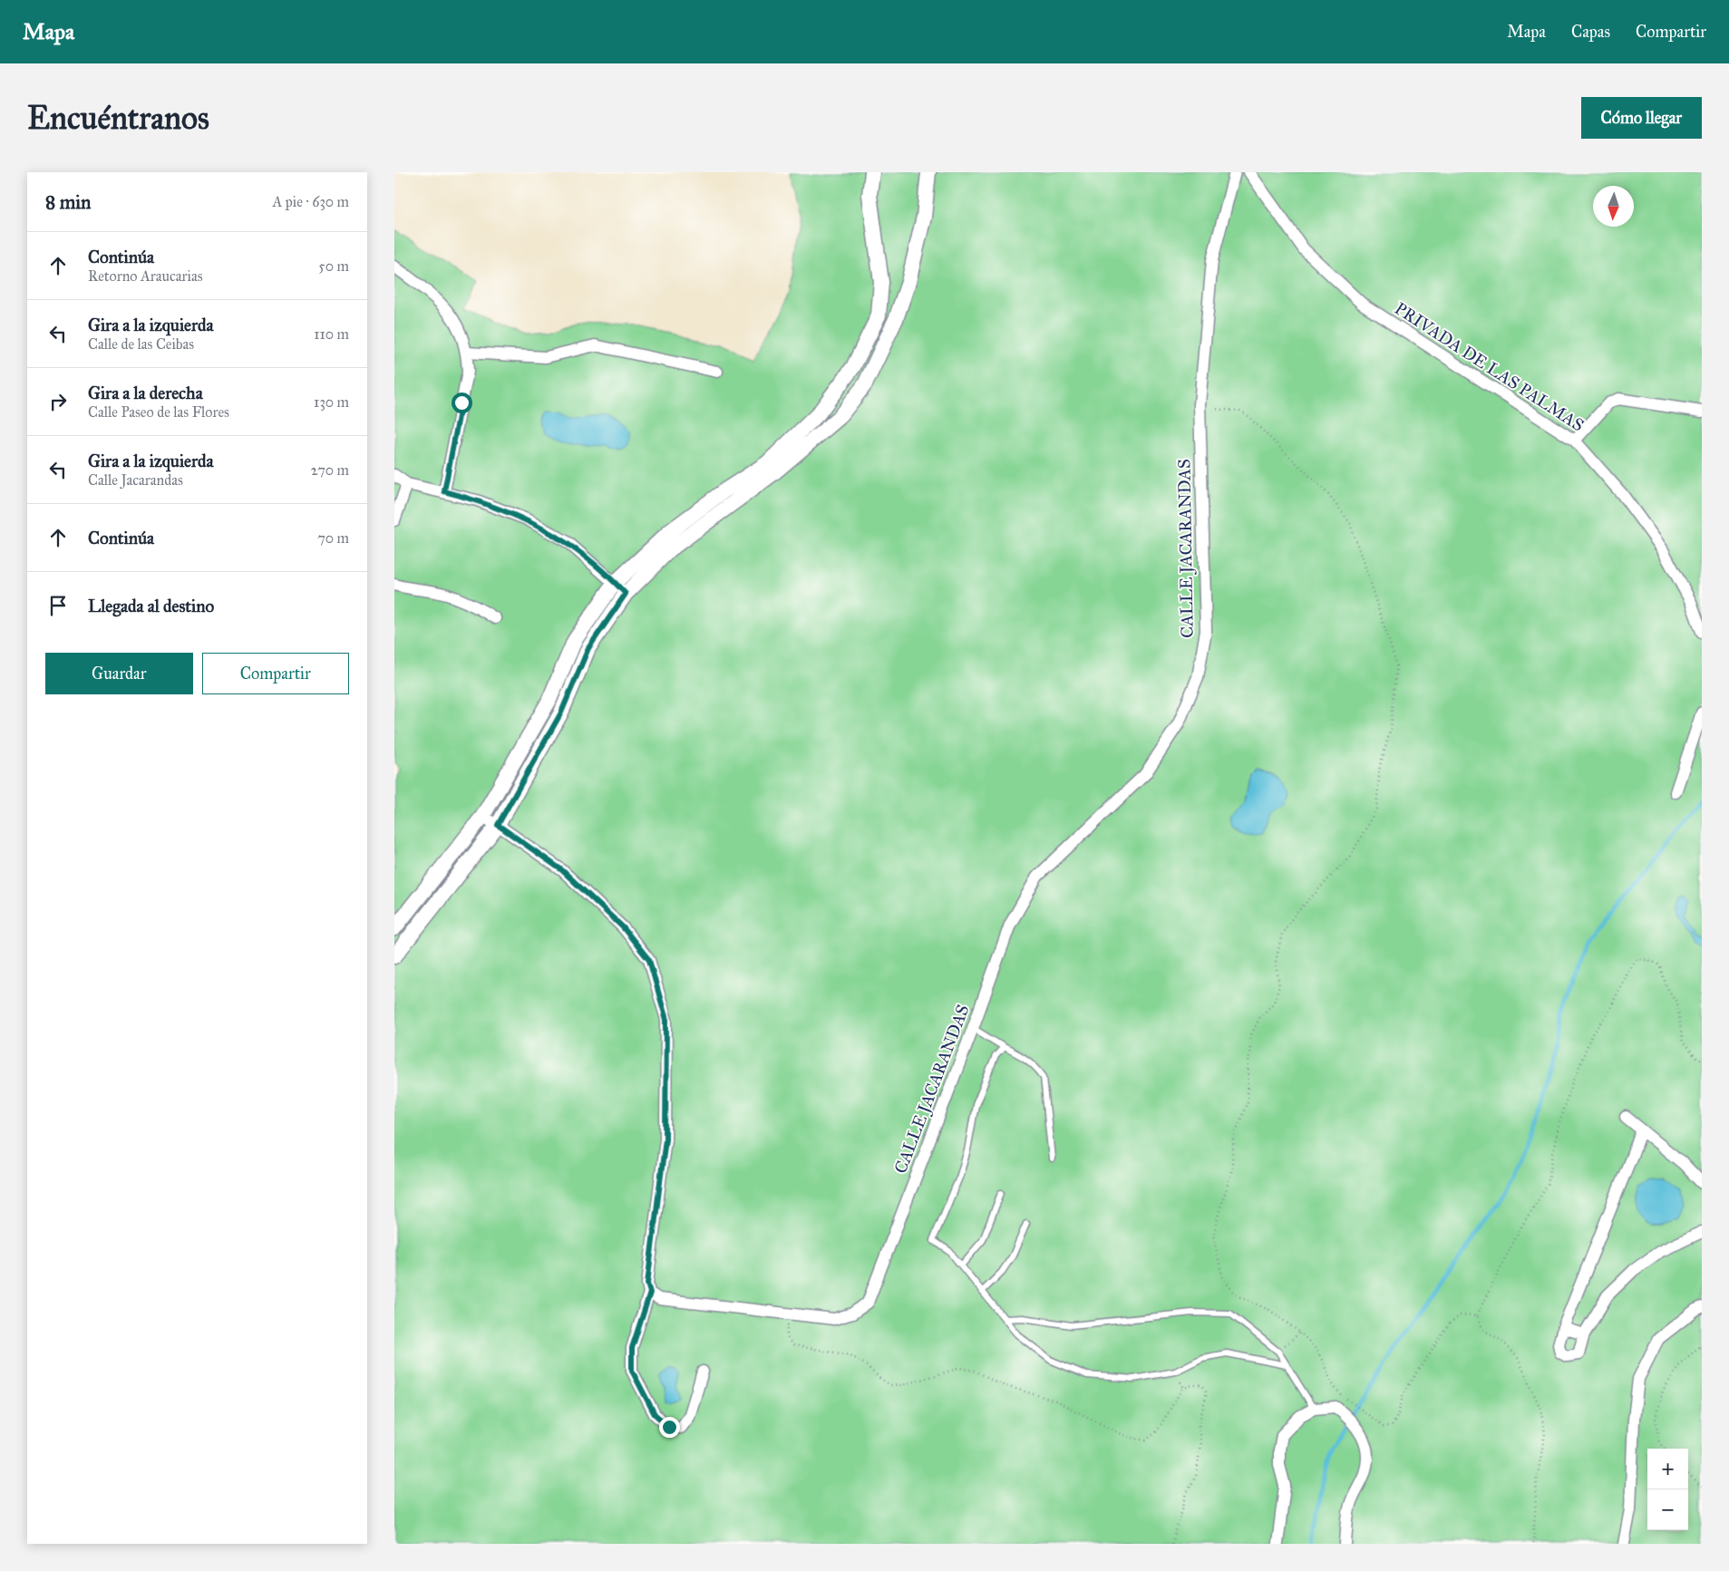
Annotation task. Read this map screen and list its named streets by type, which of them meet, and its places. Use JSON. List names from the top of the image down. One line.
{"streets":{"street":["PRIVADA DE LAS PALMAS","CALLE JACARANDAS"]},"north":"bottom","page":{"header":"Mapa","nav":["Mapa","Capas","Compartir"],"buttons":["Cómo llegar",["Guardar","Compartir"]],"title":"Encuéntranos","heading":["8 min","A pie · 630 m"],"list":[["Continúa","Retorno Araucarias","50 m"],["Gira a la izquierda","Calle de las Ceibas","110 m"],["Gira a la derecha","Calle Paseo de las Flores","130 m"],["Gira a la izquierda","Calle Jacarandas","270 m"],["Continúa","70 m"],"Llegada al destino"],"map_buttons":["+","−"]}}
